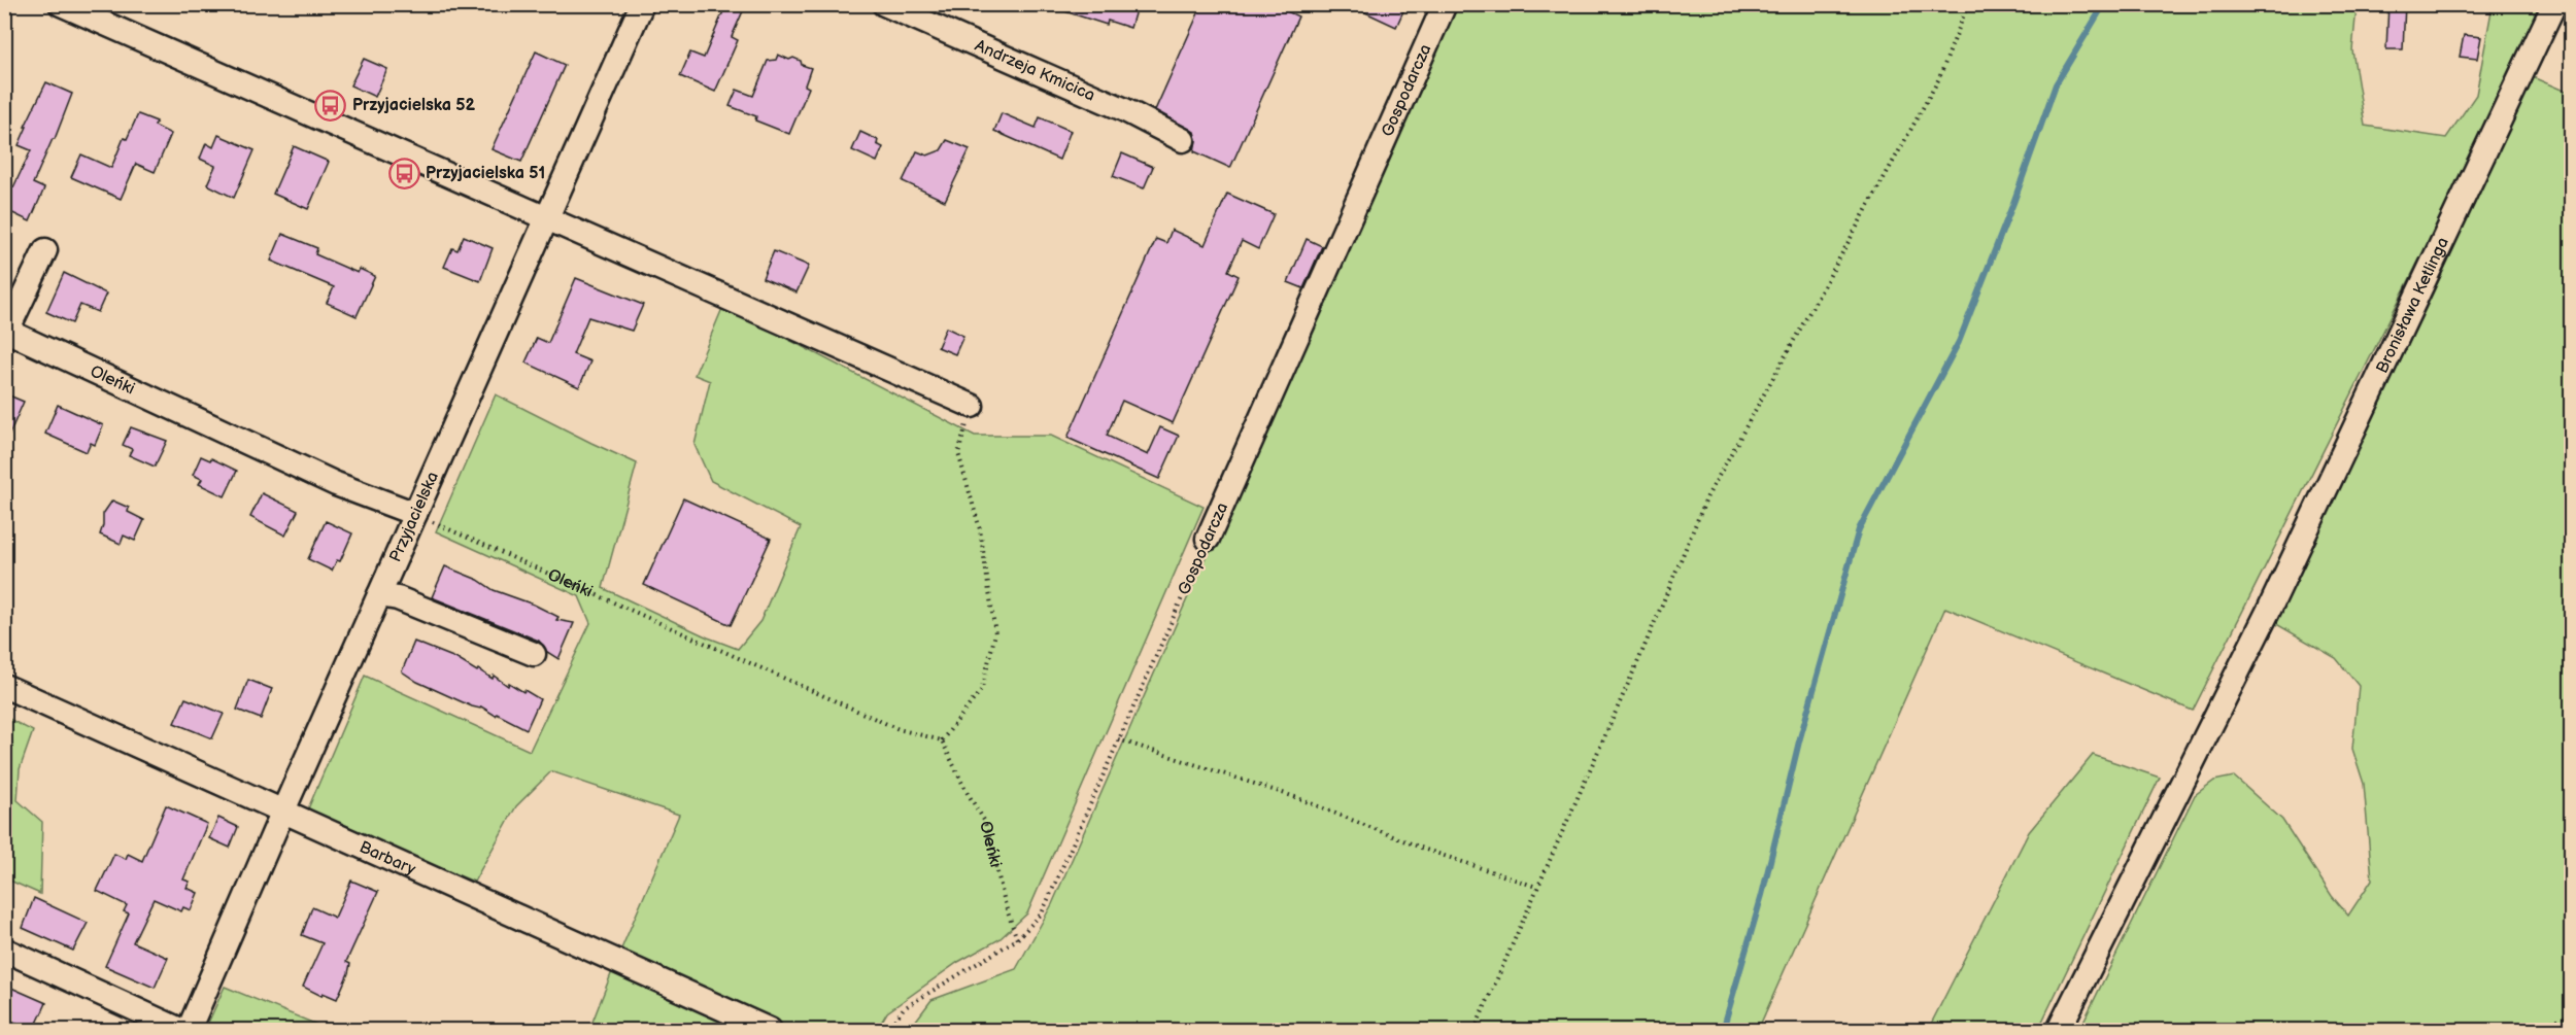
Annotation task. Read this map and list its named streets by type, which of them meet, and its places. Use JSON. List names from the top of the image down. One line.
{"streets":{"street":["Andrzeja Kmicica","Gospodarcza","Bronisława Ketlinga","Oleńki","Przyjacielska","Barbary"]},"crossings":[["Gospodarcza","Oleńki"],["Oleńki","Przyjacielska"],["Przyjacielska","Barbary"]],"places":{"bus stop":["Przyjacielska 52","Przyjacielska 51"]}}
